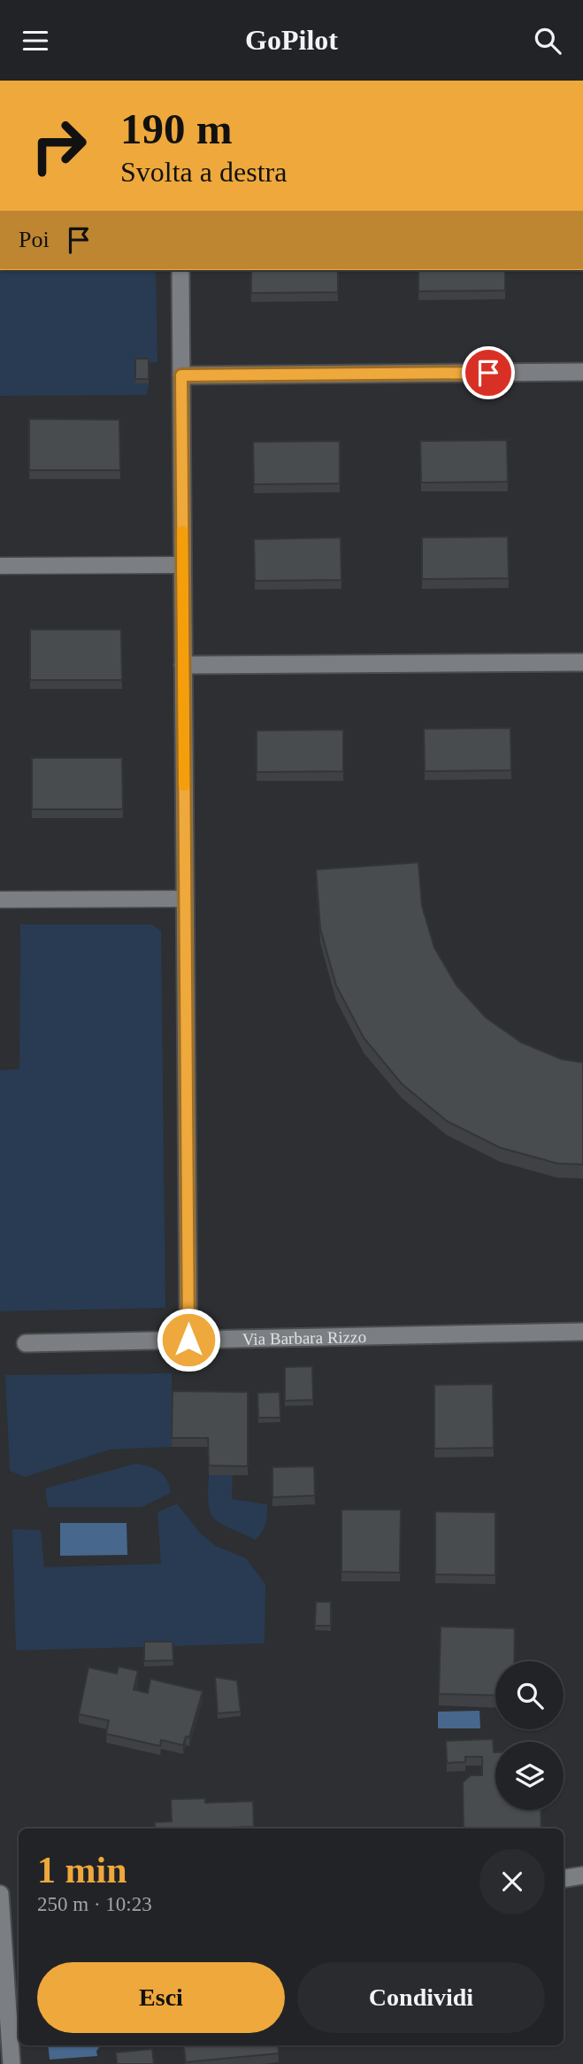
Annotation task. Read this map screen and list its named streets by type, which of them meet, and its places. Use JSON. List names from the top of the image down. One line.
{"streets":{"street":["Via Barbara Rizzo"]},"page":{"header":"GoPilot","turn":["190 m","Svolta a destra"],"then":"Poi","heading":["1 min","250 m · 10:23"],"buttons":["Esci","Condividi"]}}
